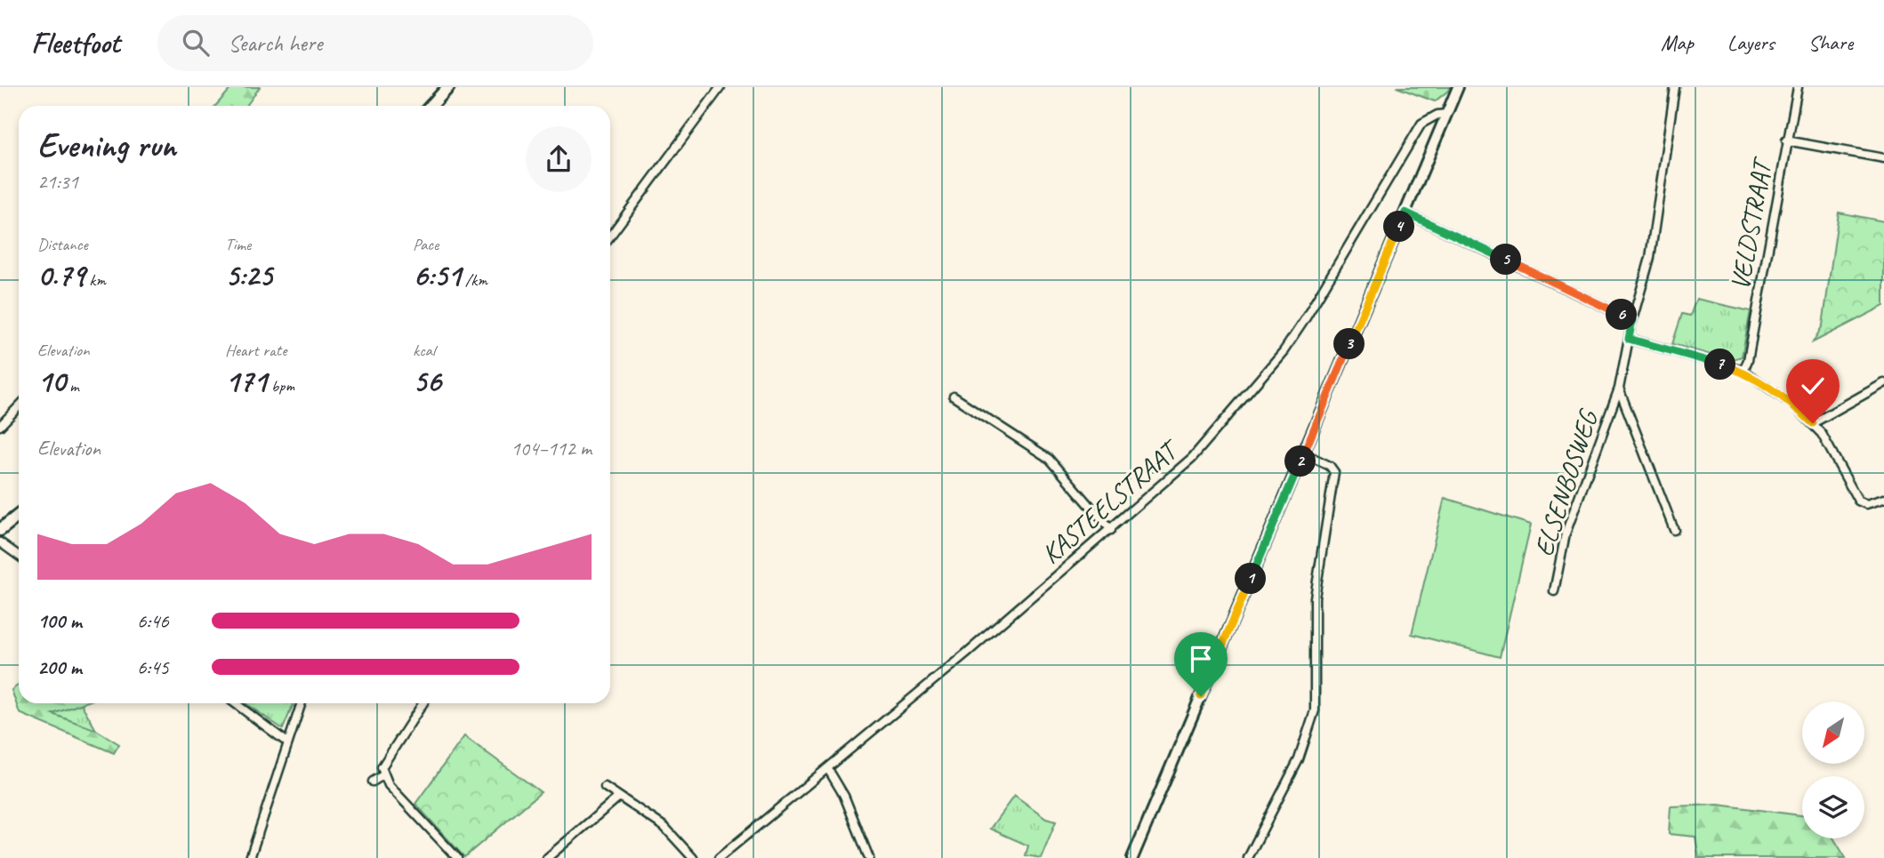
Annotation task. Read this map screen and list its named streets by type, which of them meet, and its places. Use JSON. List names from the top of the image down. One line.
{"streets":{"street":["VELDSTRAAT","ELSENBOSWEG","KASTEELSTRAAT"]},"north":"bottom left","page":{"header":"Fleetfoot","search":"Search here","nav":["Map","Layers","Share"],"heading":["Evening run","21:31"],"pins":["4","5","6","3","7","2","1"],"stats":[["Distance","0.79 km"],["Time","5:25"],["Pace","6:51 /km"],["Elevation","10 m"],["Heart rate","171 bpm"],["kcal","56"]],"chart":["Elevation","104–112 m"],"list":[{"name":"100 m","note":"6:46"},{"name":"200 m","note":"6:45"}]}}
